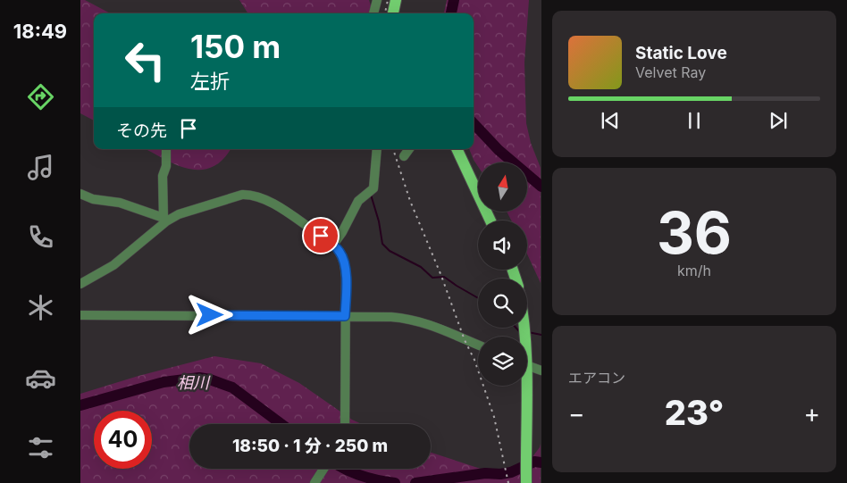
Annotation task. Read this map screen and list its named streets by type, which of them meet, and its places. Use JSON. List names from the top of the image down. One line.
{"water":["相川"],"north":"top","page":{"tabs":"18:49","turn":["150 m","左折"],"song":["Static Love","Velvet Ray"],"then":"その先","tile":[["36","km/h"],"エアコン"],"heat":["−","23°","+"],"limit":"40","trip":"18:50 · 1 分 · 250 m"}}
